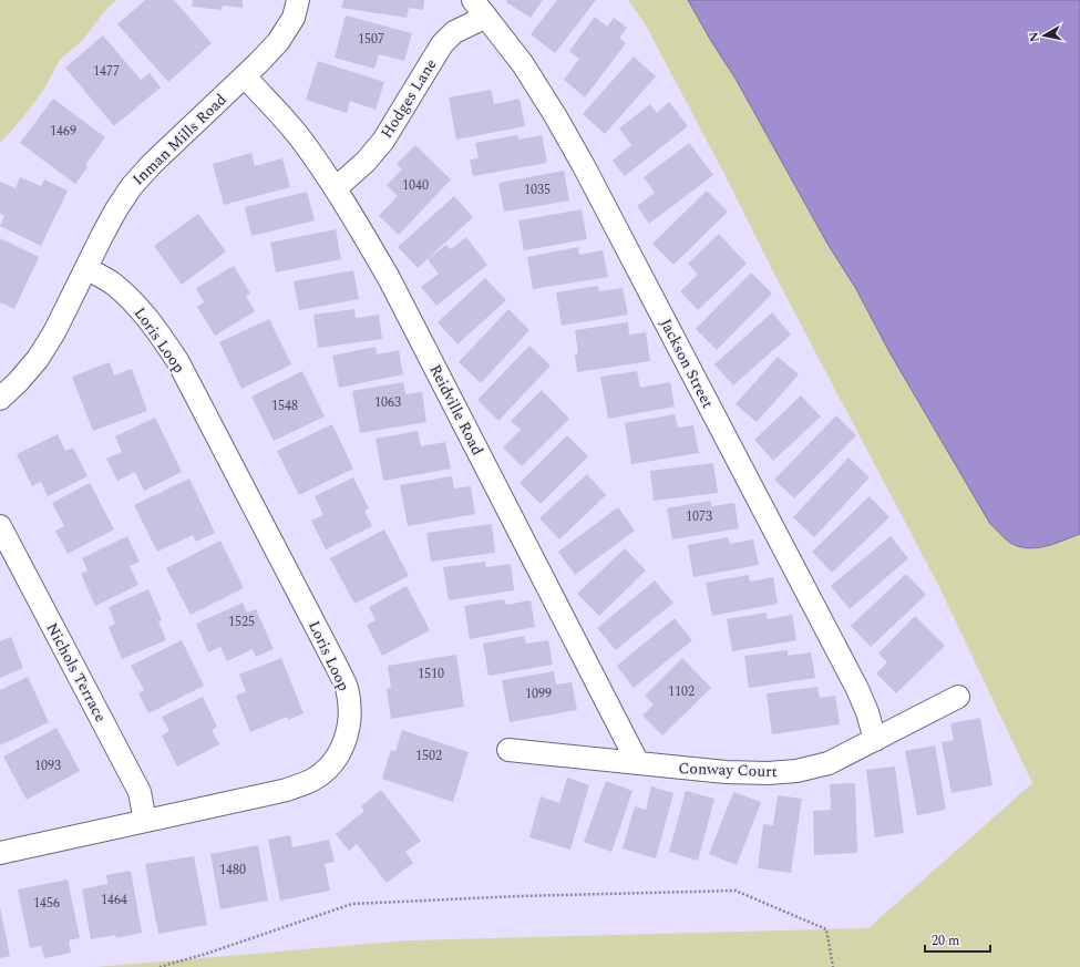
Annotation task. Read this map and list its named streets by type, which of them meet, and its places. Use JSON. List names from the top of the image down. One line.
{"streets":{"street":["Hodges Lane","Inman Mills Road","Loris Loop","Jackson Street","Reidville Road","Nichols Terrace","Conway Court"]},"crossings":[["Hodges Lane","Jackson Street"],["Hodges Lane","Reidville Road"],["Inman Mills Road","Loris Loop"],["Inman Mills Road","Reidville Road"],["Loris Loop","Nichols Terrace"],["Jackson Street","Conway Court"],["Reidville Road","Conway Court"]],"house_numbers":["1507","1477","1469","1040","1035","1063","1548","1073","1525","1510","1102","1099","1502","1093","1480","1464","1456"],"scale_bar":"20 m","north":"left"}
